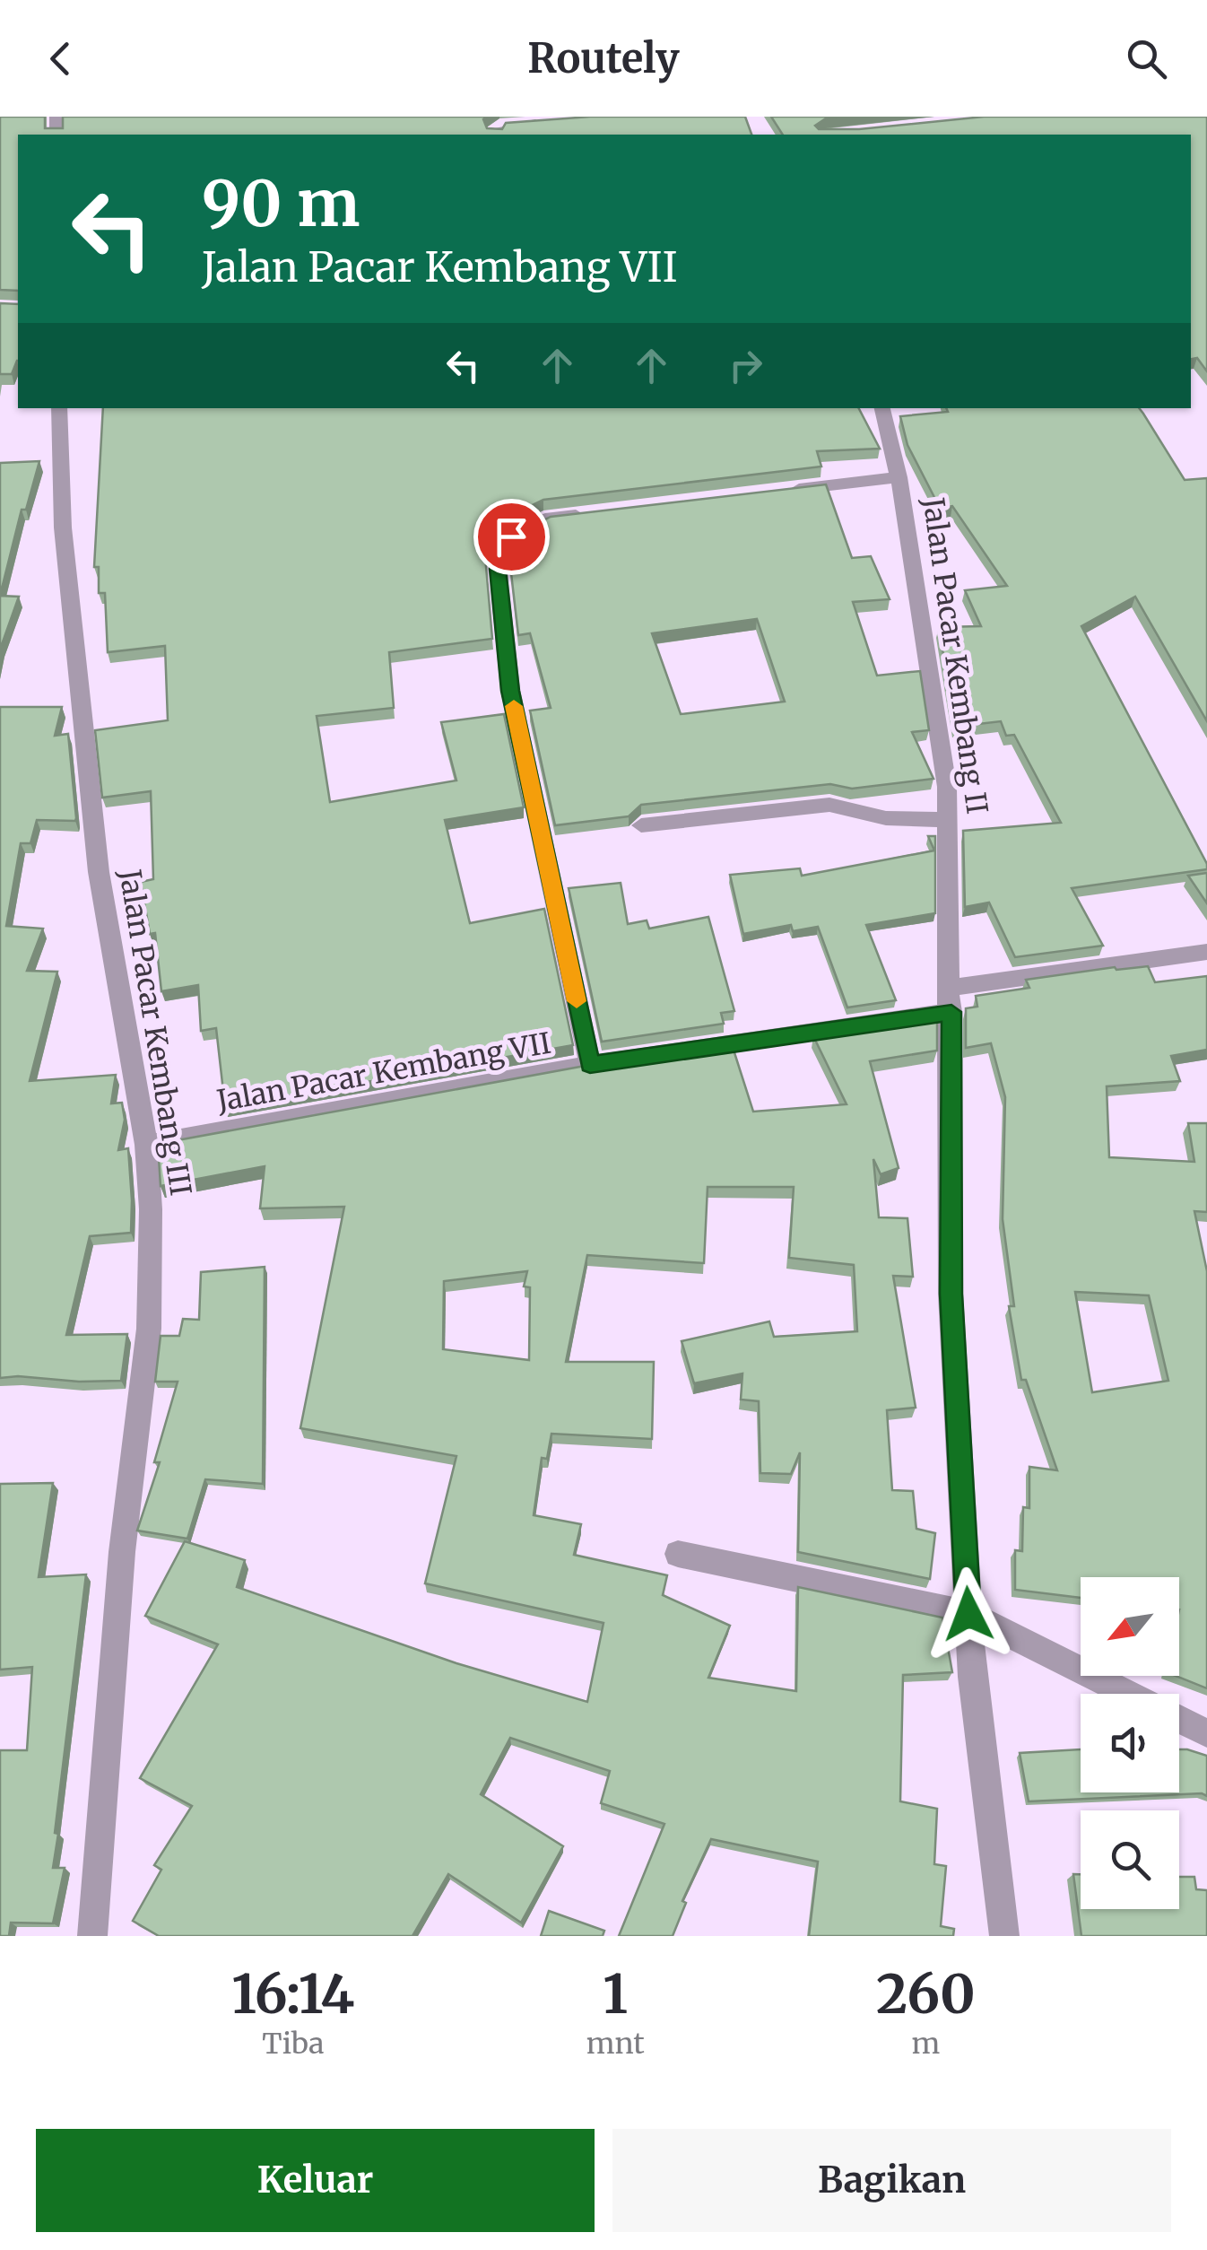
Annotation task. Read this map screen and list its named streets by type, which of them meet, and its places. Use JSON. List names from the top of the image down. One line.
{"streets":{"street":["Jalan Pacar Kembang II","Jalan Pacar Kembang III","Jalan Pacar Kembang VII"]},"crossings":[["Jalan Pacar Kembang II","Jalan Pacar Kembang VII"],["Jalan Pacar Kembang III","Jalan Pacar Kembang VII"]],"north":"bottom left","page":{"header":"Routely","turn":["90 m","Jalan Pacar Kembang VII"],"eta":["16:14","Tiba","1","mnt","260","m"],"buttons":["Keluar","Bagikan"]}}
